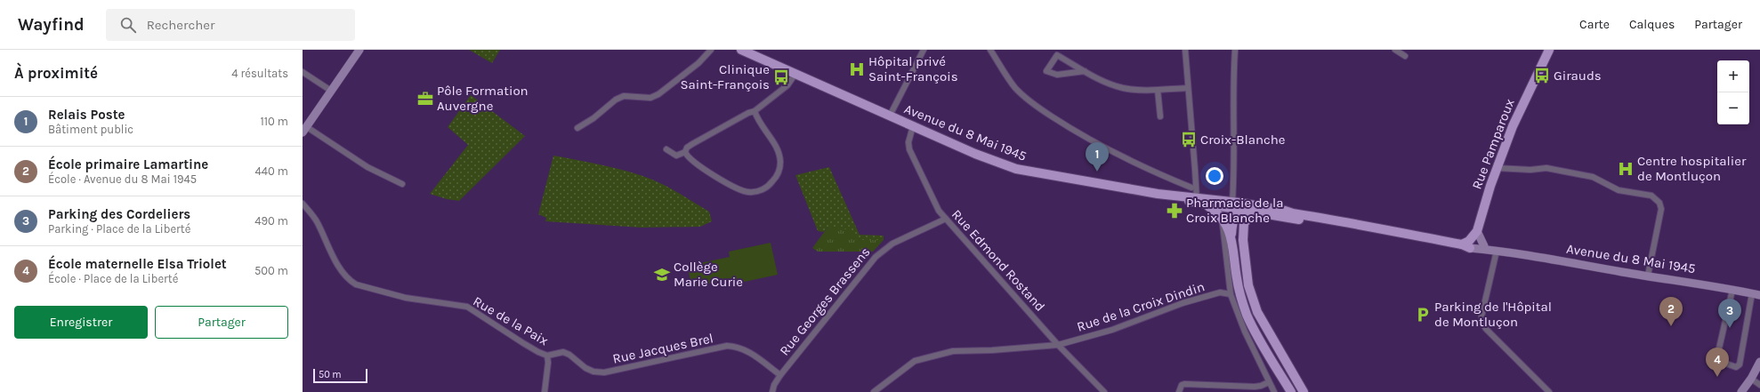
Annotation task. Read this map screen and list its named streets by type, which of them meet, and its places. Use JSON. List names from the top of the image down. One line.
{"streets":{"main road":["Avenue du 8 Mai 1945","Rue Pamparoux"],"street":["Rue Edmond Rostand","Rue Georges Brassens","Rue de la Croix Dindin","Rue de la Paix","Rue Jacques Brel"]},"crossings":[["Avenue du 8 Mai 1945","Rue Pamparoux"],["Avenue du 8 Mai 1945","Rue Edmond Rostand"],["Rue Edmond Rostand","Rue Georges Brassens"],["Rue Edmond Rostand","Rue de la Croix Dindin"],["Rue Georges Brassens","Rue Jacques Brel"],["Rue de la Paix","Rue Jacques Brel"]],"places":{"hospital":["Hôpital privé Saint-François","Centre hospitalier de Montluçon"],"bus stop":["Girauds","Clinique Saint-François","Croix-Blanche"],"office":["Pôle Formation Auvergne"],"pharmacy":["Pharmacie de la Croix Blanche"],"school or university":["Collège Marie Curie"],"parking":["Parking de l'Hôpital de Montluçon"]},"scale_bar":"50 m","page":{"header":"Wayfind","search":"Rechercher","nav":["Carte","Calques","Partager"],"heading":["À proximité","4 résultats"],"map_buttons":["+","−"],"list":[{"mark":"1","name":"Relais Poste","note":"Bâtiment public","value":"110 m"},{"mark":"2","name":"École primaire Lamartine","note":"École · Avenue du 8 Mai 1945","value":"440 m"},{"mark":"3","name":"Parking des Cordeliers","note":"Parking · Place de la Liberté","value":"490 m"},{"mark":"4","name":"École maternelle Elsa Triolet","note":"École · Place de la Liberté","value":"500 m"}],"pins":["1","2","3","4"],"buttons":["Enregistrer","Partager"],"scale":"50 m"}}
